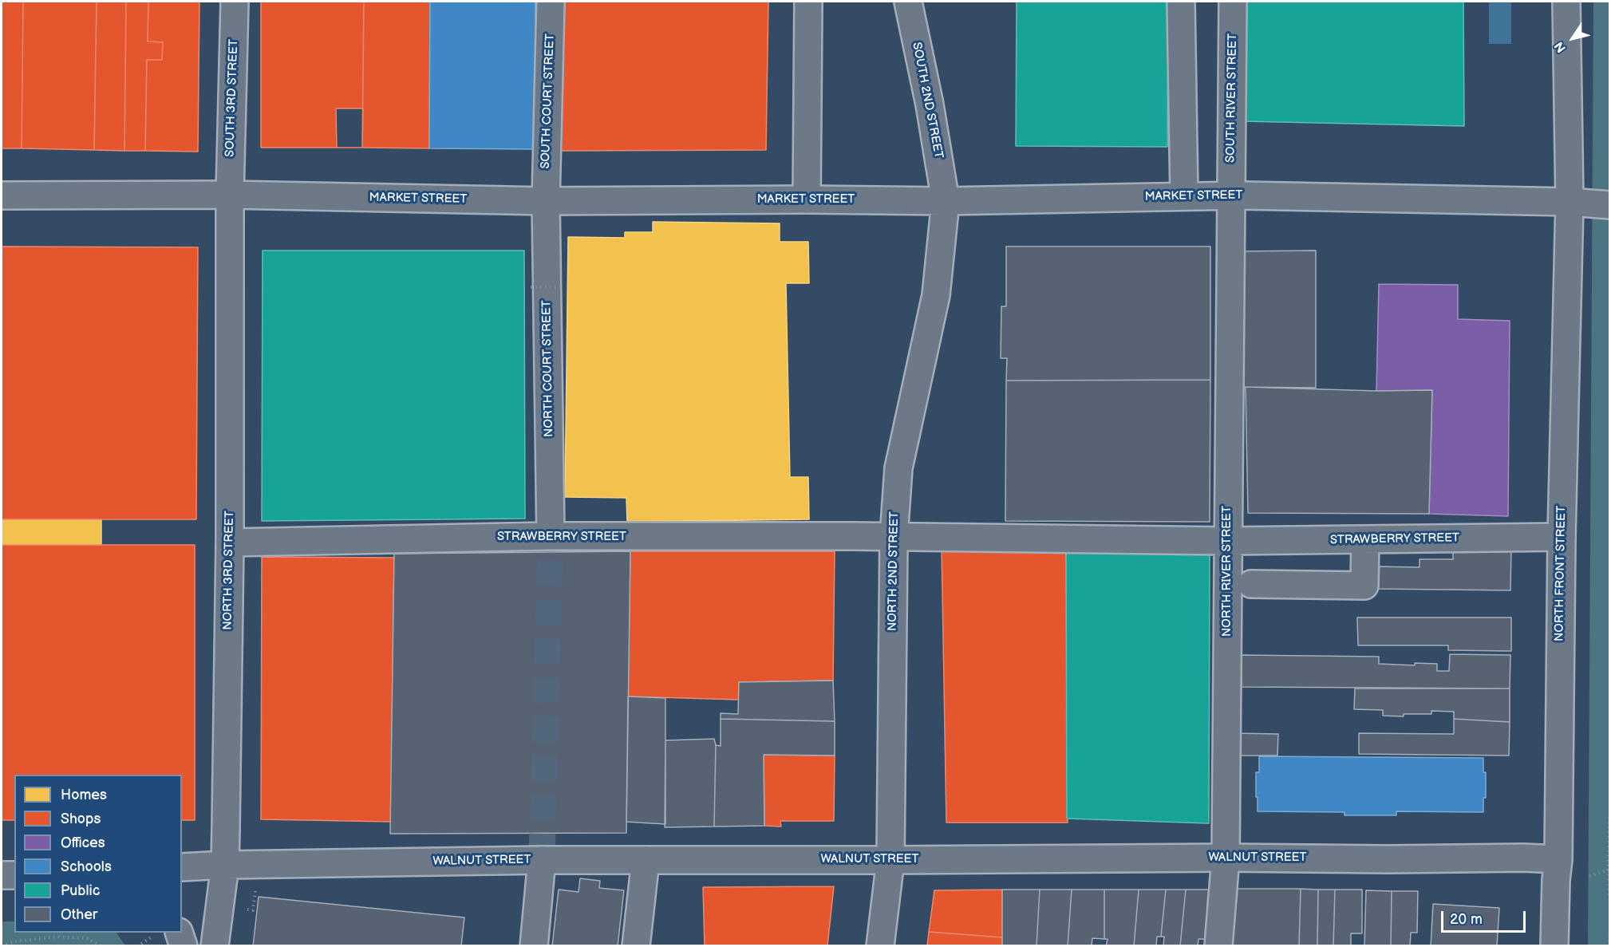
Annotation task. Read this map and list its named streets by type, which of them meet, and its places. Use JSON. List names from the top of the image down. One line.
{"streets":{"main road":["SOUTH 3RD STREET","SOUTH RIVER STREET","SOUTH 2ND STREET","SOUTH COURT STREET","MARKET STREET","NORTH COURT STREET","STRAWBERRY STREET","NORTH 3RD STREET","NORTH 2ND STREET","NORTH RIVER STREET","NORTH FRONT STREET","WALNUT STREET"]},"crossings":[["SOUTH 3RD STREET","MARKET STREET"],["SOUTH 3RD STREET","NORTH 3RD STREET"],["SOUTH RIVER STREET","MARKET STREET"],["SOUTH RIVER STREET","NORTH RIVER STREET"],["SOUTH 2ND STREET","MARKET STREET"],["SOUTH 2ND STREET","NORTH 2ND STREET"],["SOUTH COURT STREET","MARKET STREET"],["SOUTH COURT STREET","NORTH COURT STREET"],["MARKET STREET","NORTH COURT STREET"],["MARKET STREET","NORTH 3RD STREET"],["MARKET STREET","NORTH 2ND STREET"],["MARKET STREET","NORTH RIVER STREET"],["MARKET STREET","NORTH FRONT STREET"],["NORTH COURT STREET","STRAWBERRY STREET"],["STRAWBERRY STREET","NORTH 3RD STREET"],["STRAWBERRY STREET","NORTH 2ND STREET"],["STRAWBERRY STREET","NORTH RIVER STREET"],["STRAWBERRY STREET","NORTH FRONT STREET"],["NORTH 3RD STREET","WALNUT STREET"],["NORTH 2ND STREET","WALNUT STREET"],["NORTH RIVER STREET","WALNUT STREET"],["NORTH FRONT STREET","WALNUT STREET"]],"legend":["Homes","Shops","Offices","Schools","Public","Other"],"scale_bar":"20 m","north":"bottom left"}
